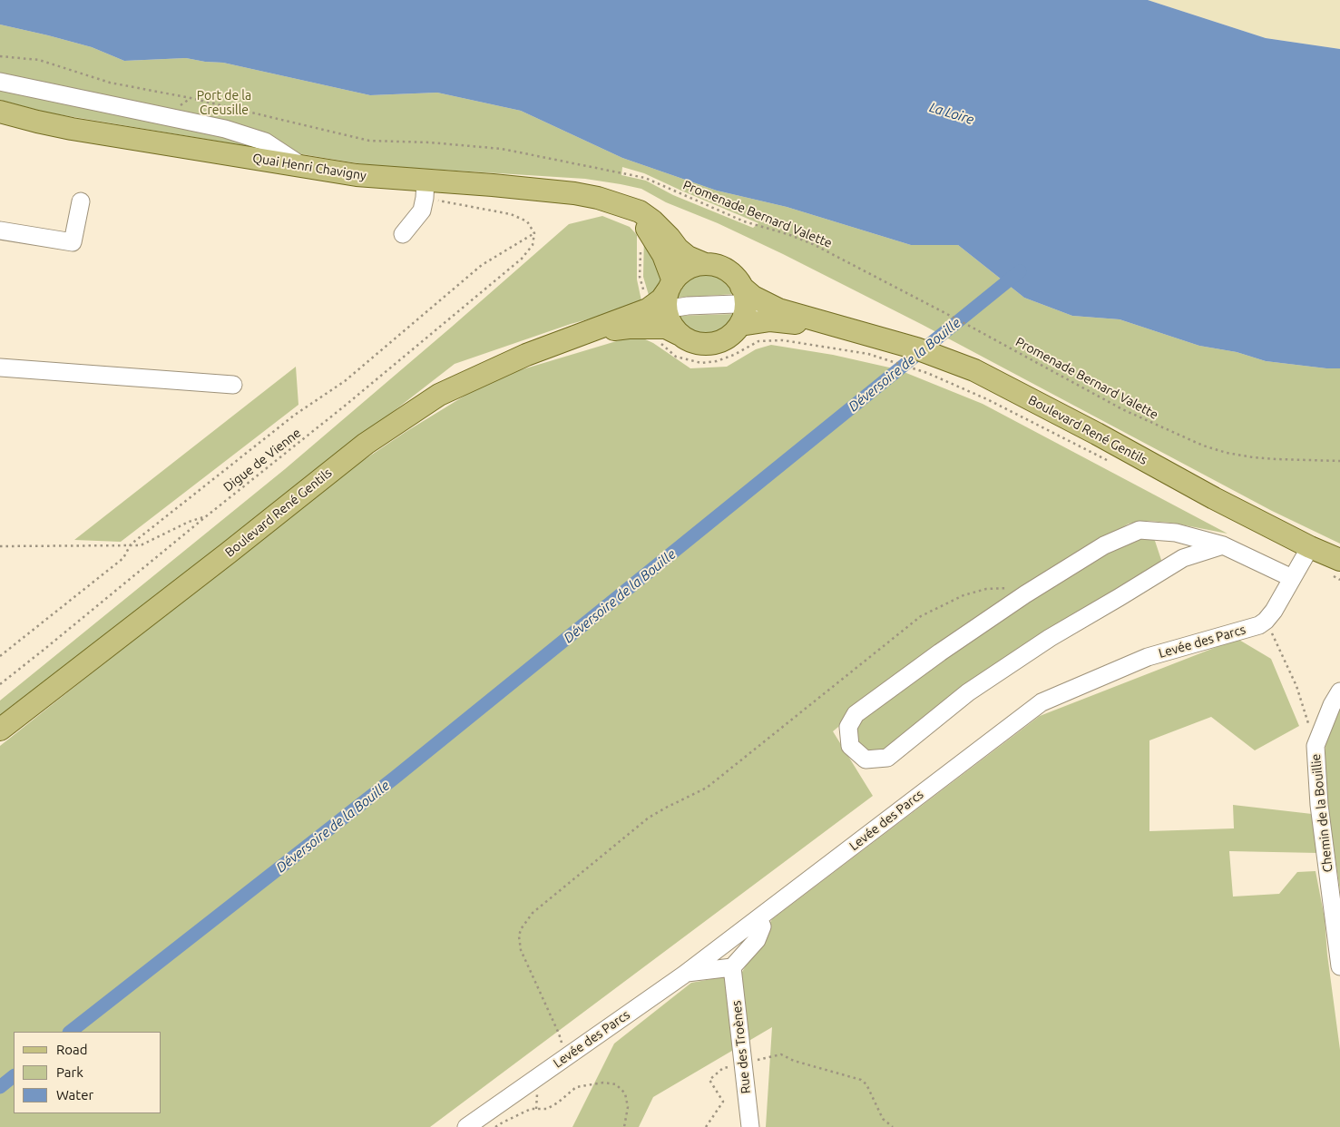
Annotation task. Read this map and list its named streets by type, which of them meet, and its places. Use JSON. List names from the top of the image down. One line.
{"streets":{"main road":["Quai Henri Chavigny","Boulevard René Gentils"],"street":["Levée des Parcs","Chemin de la Bouillie","Rue des Troènes"],"path":["Promenade Bernard Valette","Digue de Vienne"]},"crossings":[["Quai Henri Chavigny","Boulevard René Gentils"]],"water":["La Loire","Déversoire de la Bouille"],"parks":["Port de la Creusille"],"legend":["Road","Park","Water"]}
